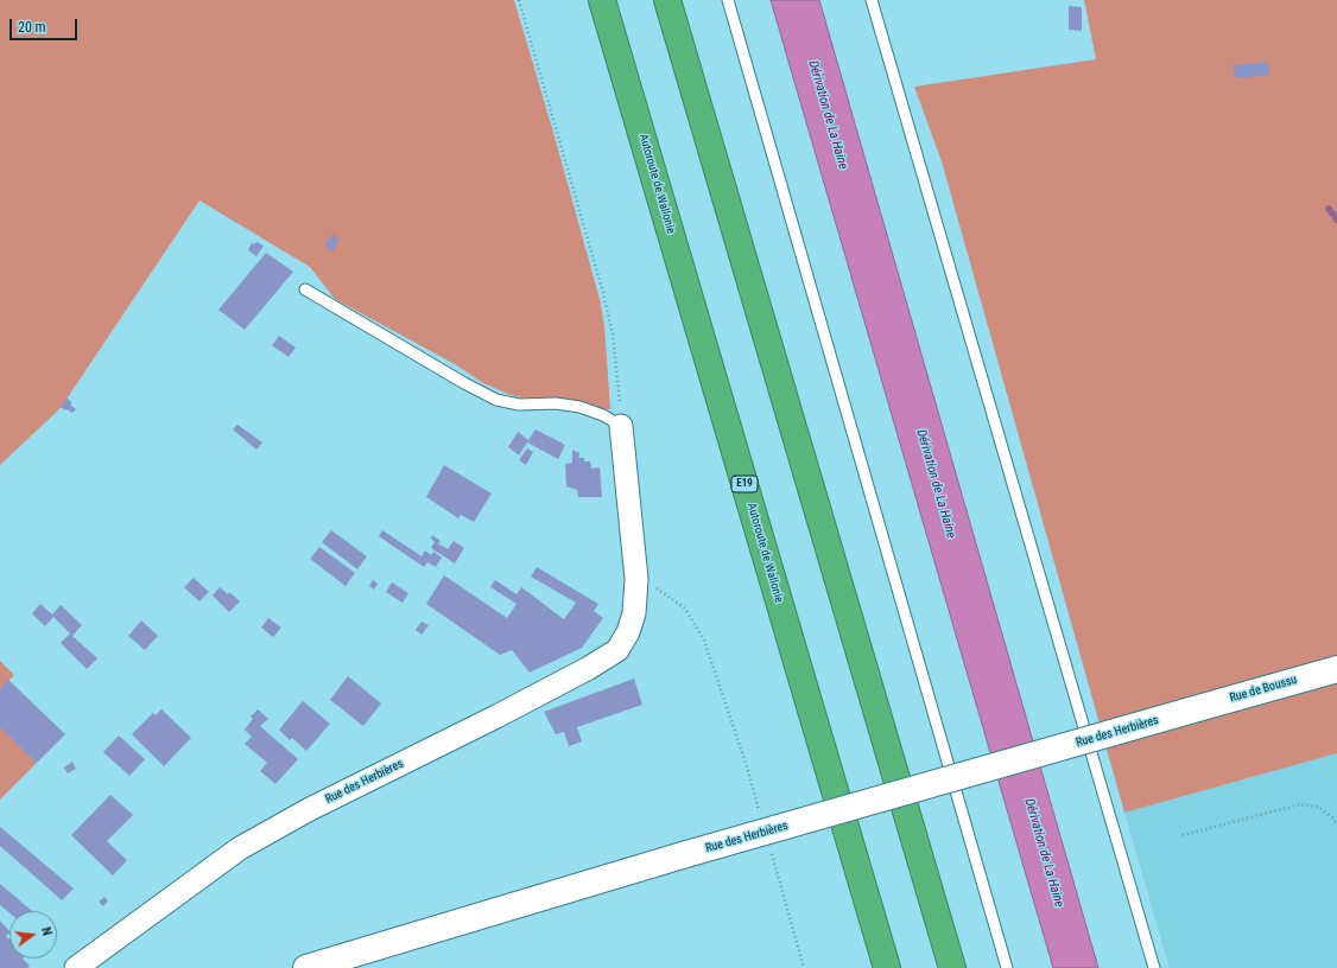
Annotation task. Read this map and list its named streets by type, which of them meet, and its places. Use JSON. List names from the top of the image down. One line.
{"streets":{"highway":["Autoroute de Wallonie","E19"],"street":["Rue de Boussu","Rue des Herbières"]},"crossings":[["Rue de Boussu","Rue des Herbières"]],"water":["Dérivation de La Haine"],"scale_bar":"20 m","north":"right"}
